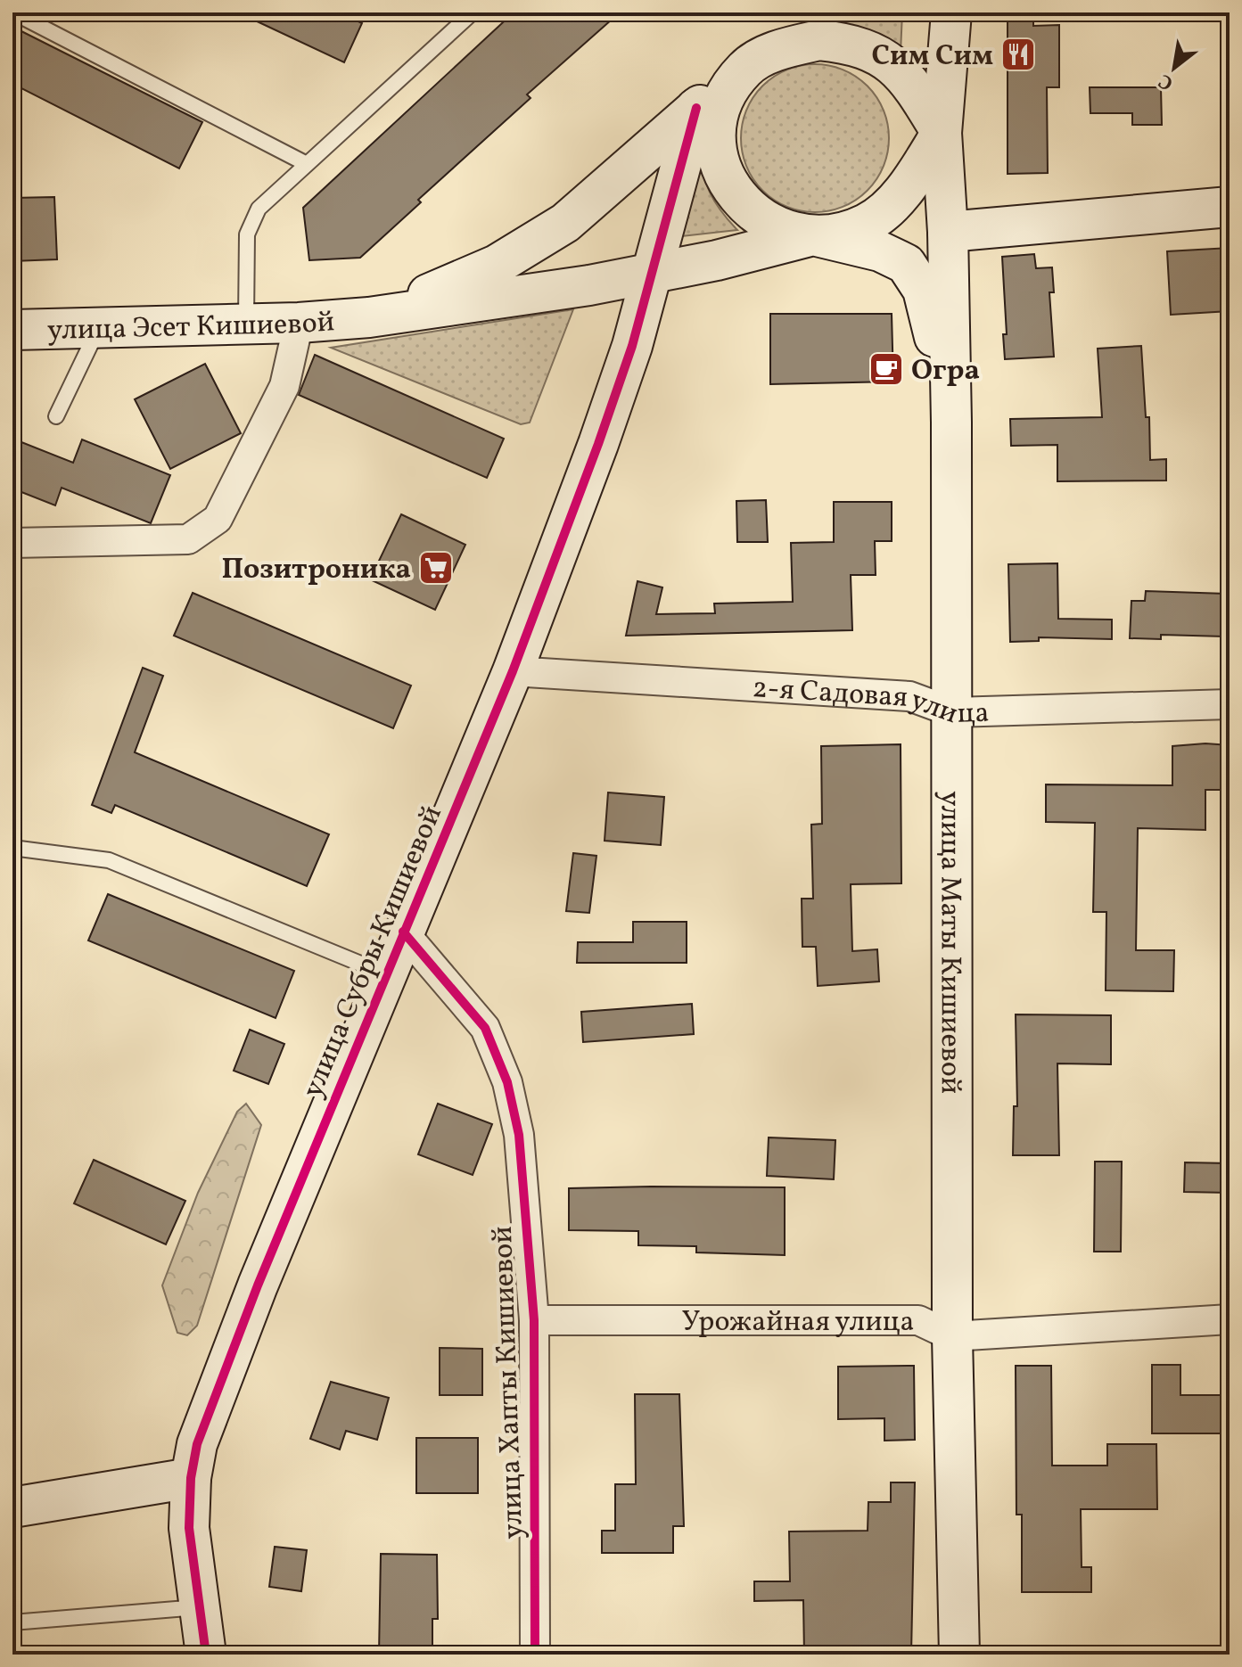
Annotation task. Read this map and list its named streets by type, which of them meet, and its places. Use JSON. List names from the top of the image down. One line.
{"streets":{"main road":["улица Эсет Кишиевой","улица Маты Кишиевой","улица Субры Кишиевой"],"street":["2-я Садовая улица","Урожайная улица","улица Хапты Кишиевой"]},"crossings":[["2-я Садовая улица","улица Маты Кишиевой"],["2-я Садовая улица","улица Субры Кишиевой"],["улица Маты Кишиевой","Урожайная улица"],["улица Субры Кишиевой","улица Хапты Кишиевой"],["Урожайная улица","улица Хапты Кишиевой"]],"places":{"restaurant":["Сим Сим"],"cafe":["Огра"],"supermarket":["Позитроника"]},"north":"bottom left"}
